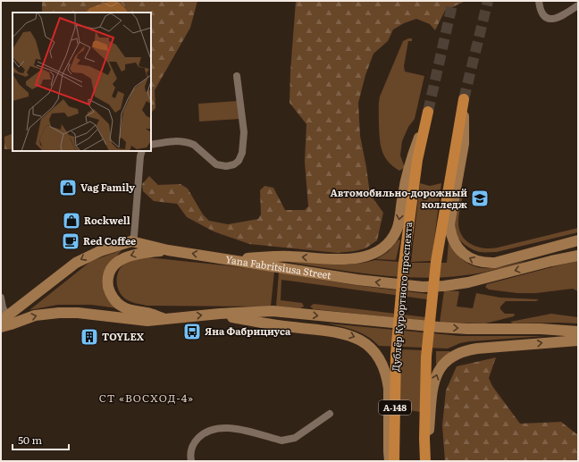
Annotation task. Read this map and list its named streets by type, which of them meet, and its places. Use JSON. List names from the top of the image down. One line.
{"streets":{"main road":["Yana Fabritsiusa Street","Дублёр Курортного проспекта","А-148"]},"crossings":[["Yana Fabritsiusa Street","Дублёр Курортного проспекта"],["Yana Fabritsiusa Street","А-148"]],"districts":["СТ «ВОСХОД-4»"],"places":{"shop":["Vag Family","Rockwell"],"school or university":["Автомобильно-дорожный колледж"],"cafe":["Red Coffee"],"bus stop":["Яна Фабрициуса"],"building":["TOYLEX"]},"scale_bar":"50 m"}
